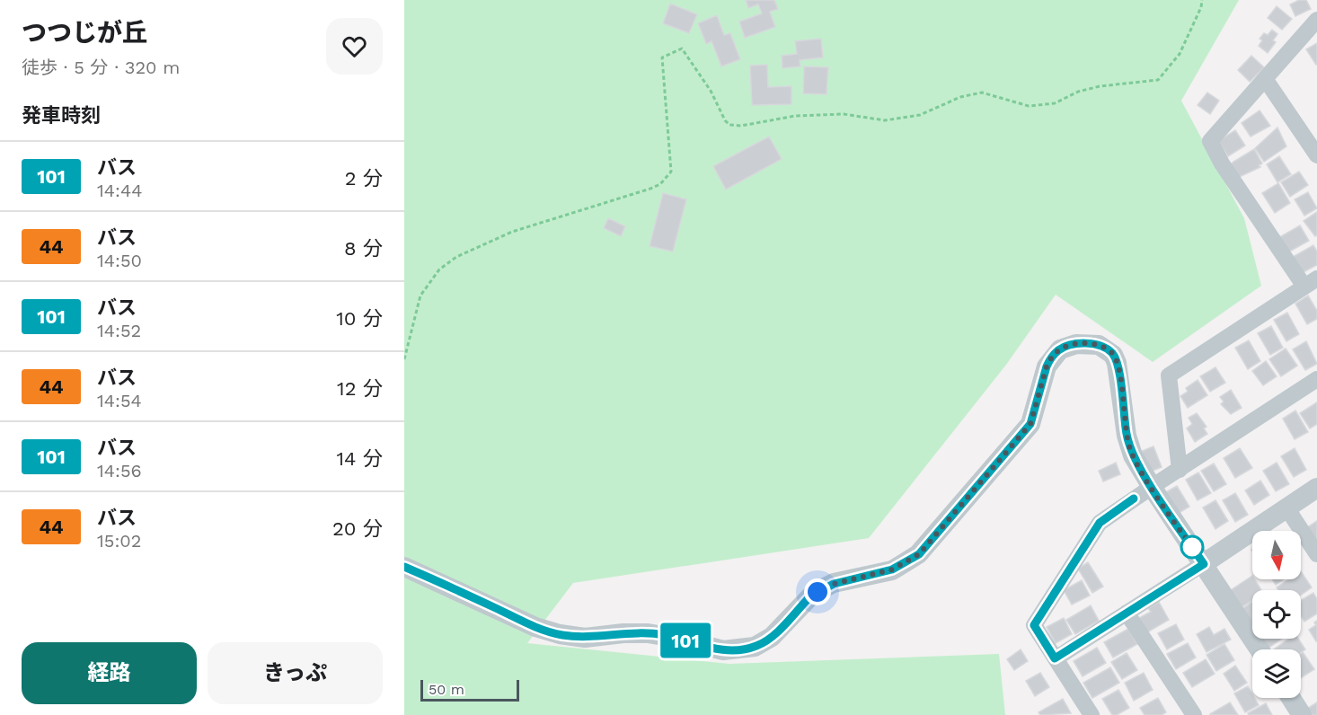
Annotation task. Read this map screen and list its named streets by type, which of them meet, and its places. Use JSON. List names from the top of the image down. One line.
{"lines":["bus line 101"],"scale_bar":"50 m","north":"bottom","page":{"heading":[["つつじが丘","徒歩 · 5 分 · 320 m"],"発車時刻"],"on_map":"101","list":[{"mark":"101","name":"バス","note":"14:44","value":"2 分"},{"mark":"44","name":"バス","note":"14:50","value":"8 分"},{"mark":"101","name":"バス","note":"14:52","value":"10 分"},{"mark":"44","name":"バス","note":"14:54","value":"12 分"},{"mark":"101","name":"バス","note":"14:56","value":"14 分"},{"mark":"44","name":"バス","note":"15:02","value":"20 分"}],"buttons":["経路","きっぷ"],"scale":"50 m"}}
